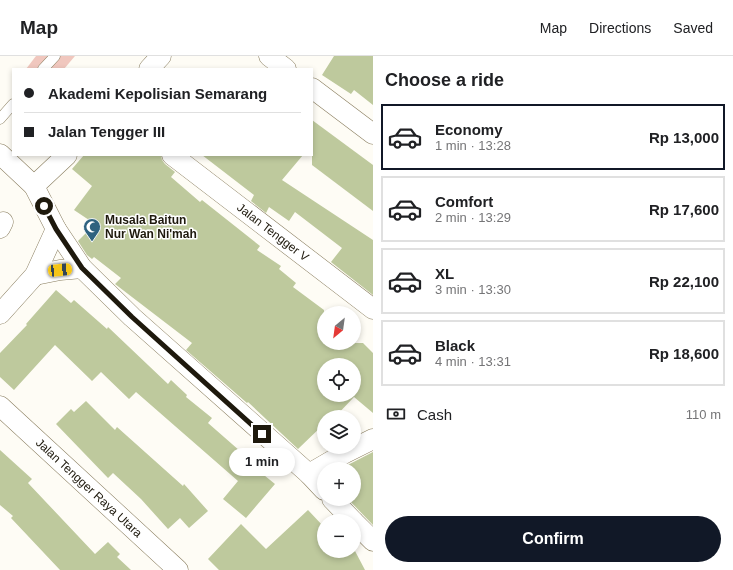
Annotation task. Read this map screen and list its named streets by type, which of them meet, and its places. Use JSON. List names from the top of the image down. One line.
{"streets":{"street":["Jalan Tengger V","Jalan Tengger Raya Utara"]},"places":{"mosque":["Musala Baitun Nur Wan Ni'mah"]},"north":"bottom left","page":{"header":"Map","nav":["Map","Directions","Saved"],"heading":"Choose a ride","banner":["Akademi Kepolisian Semarang","Jalan Tengger III"],"list":[{"name":"Economy","note":"1 min · 13:28","value":"Rp 13,000"},{"name":"Comfort","note":"2 min · 13:29","value":"Rp 17,600"},{"name":"XL","note":"3 min · 13:30","value":"Rp 22,100"},{"name":"Black","note":"4 min · 13:31","value":"Rp 18,600"}],"map_buttons":["+","−"],"pay":["Cash","110 m"],"bubble":"1 min","buttons":"Confirm"}}
